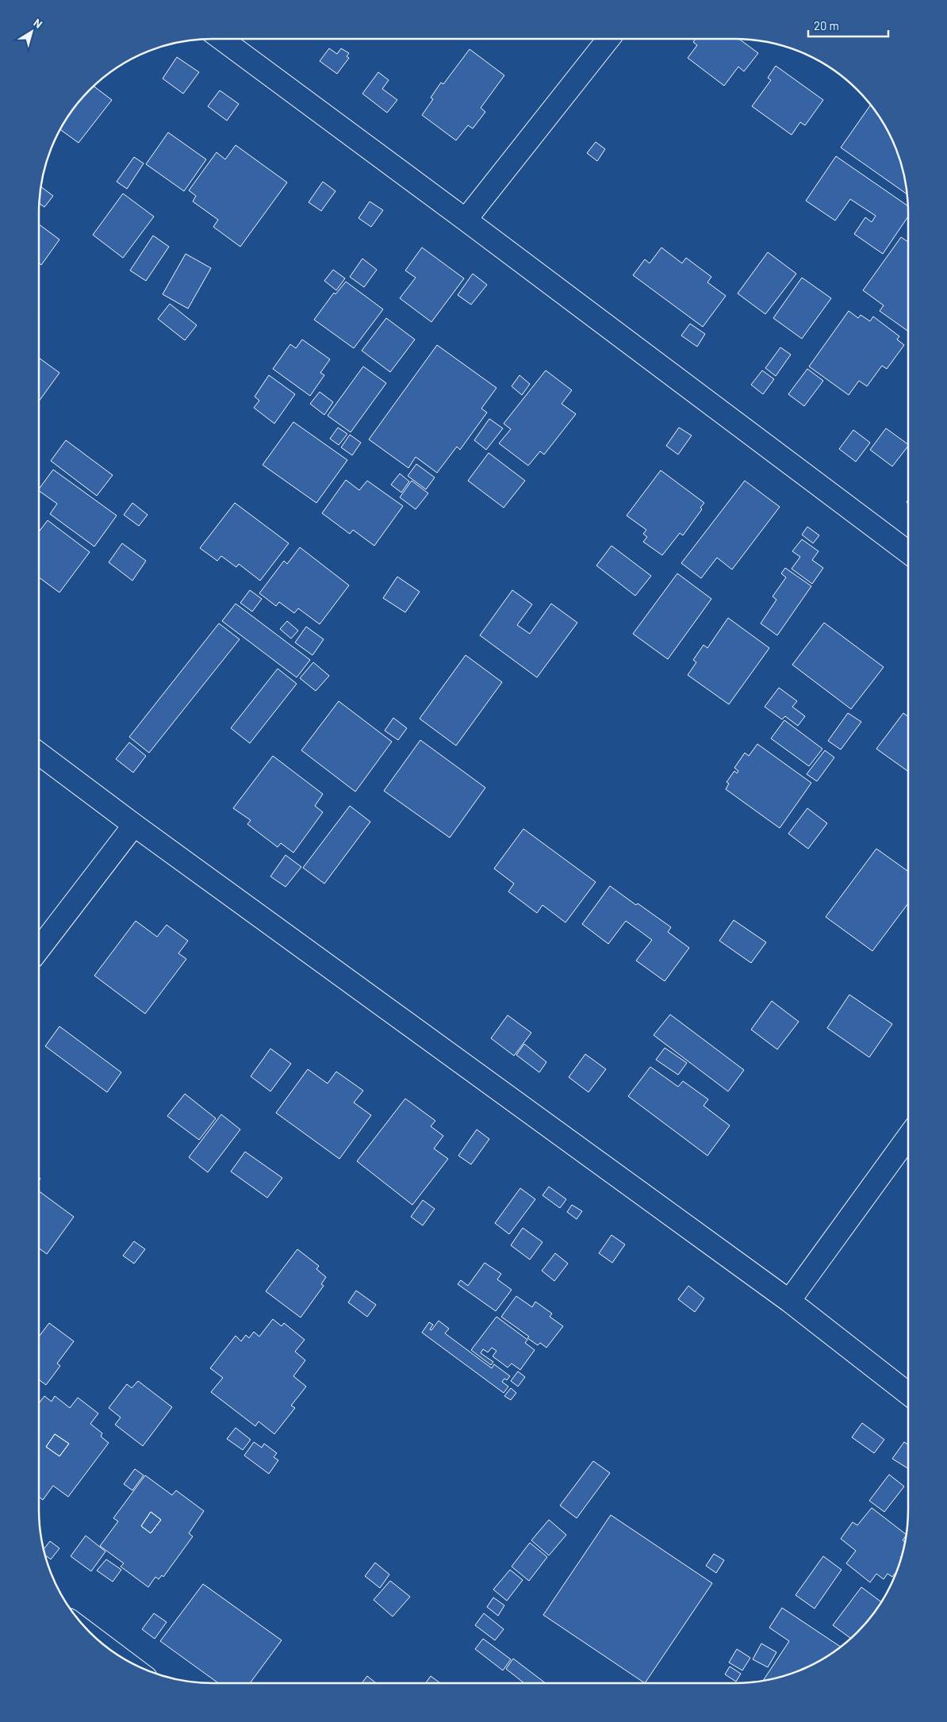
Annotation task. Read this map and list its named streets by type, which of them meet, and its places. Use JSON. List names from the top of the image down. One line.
{"scale_bar":"20 m","north":"top right"}
